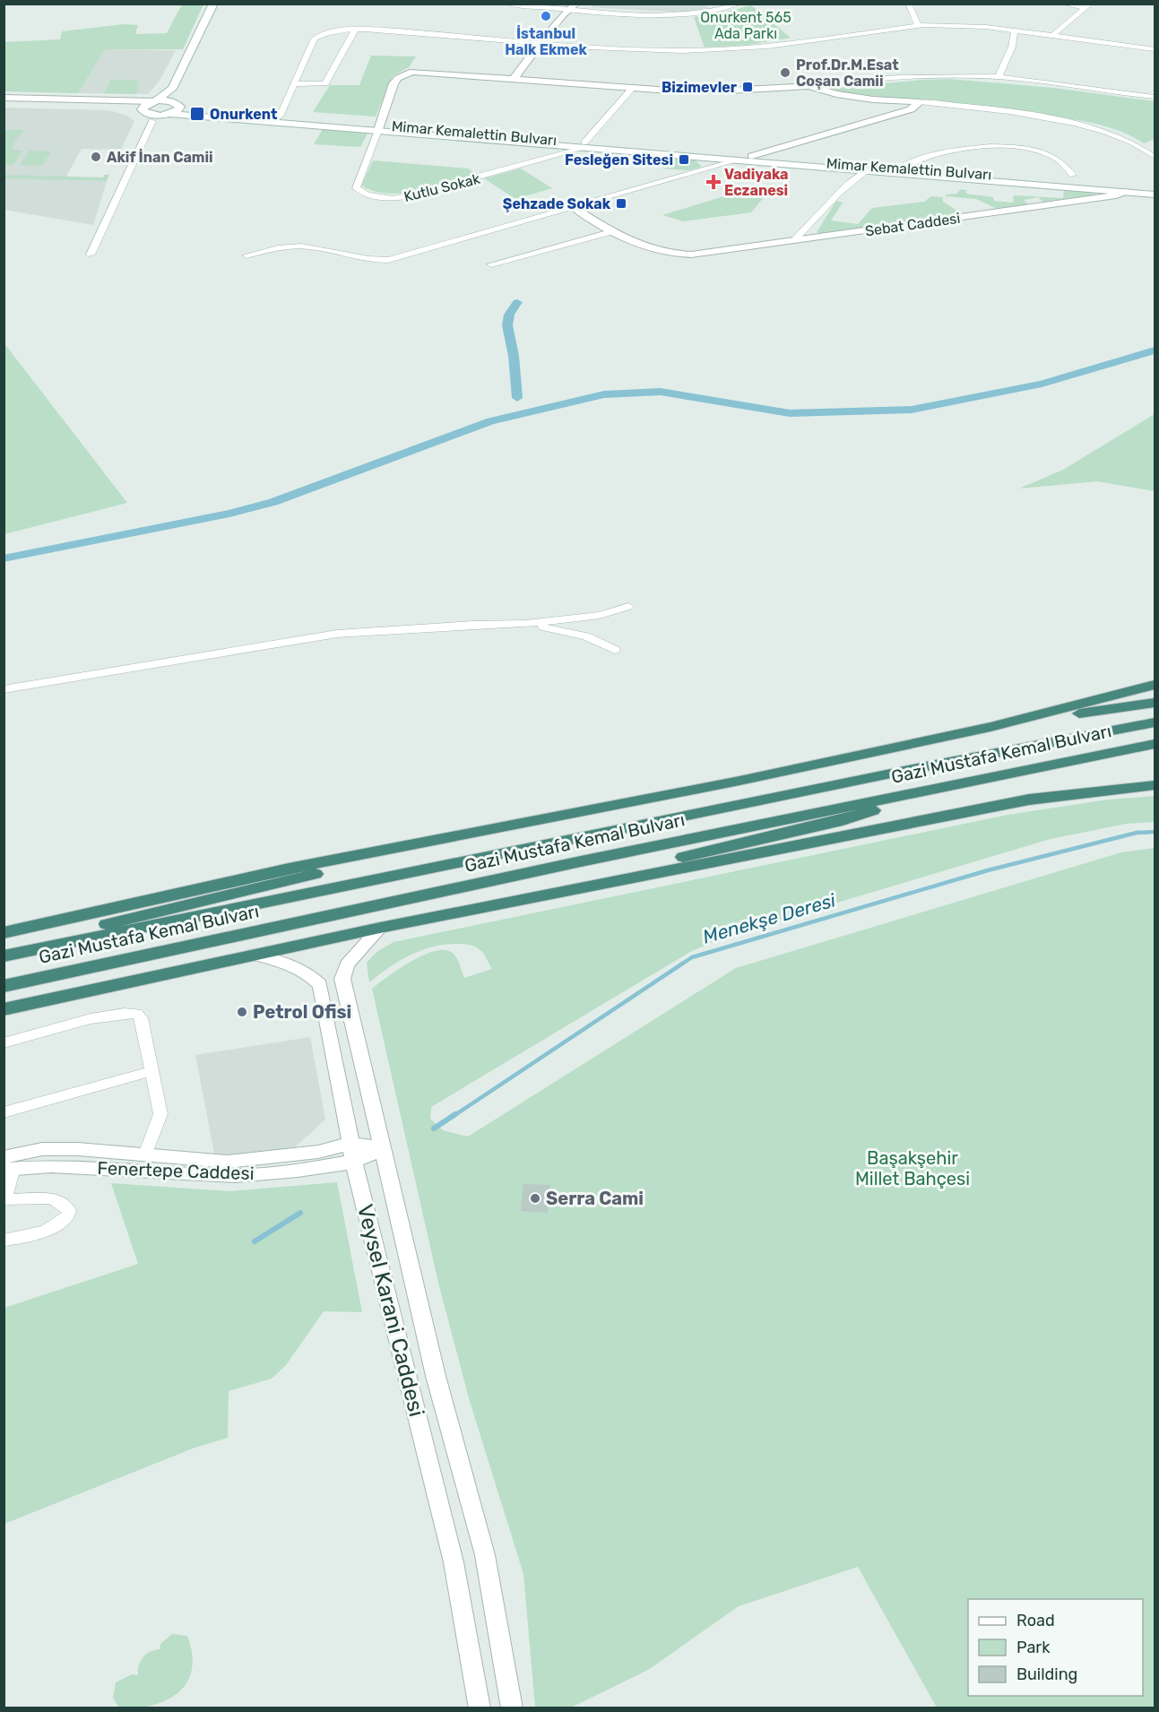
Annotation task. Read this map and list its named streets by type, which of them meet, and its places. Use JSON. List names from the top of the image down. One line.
{"streets":{"highway":["Gazi Mustafa Kemal Bulvarı"],"main road":["Mimar Kemalettin Bulvarı"],"street":["Kutlu Sokak","Sebat Caddesi","Fenertepe Caddesi","Veysel Karani Caddesi"]},"crossings":[["Mimar Kemalettin Bulvarı","Kutlu Sokak"],["Fenertepe Caddesi","Veysel Karani Caddesi"]],"water":["Menekşe Deresi"],"parks":["Onurkent 565 Ada Parkı","Başakşehir Millet Bahçesi"],"places":{"other":["İstanbul Halk Ekmek","Prof.Dr.M.Esat Coşan Camii","Akif İnan Camii","Petrol Ofisi","Serra Cami"],"transit":["Bizimevler","Onurkent","Fesleğen Sitesi","Şehzade Sokak"],"health":["Vadiyaka Eczanesi"]},"legend":["Road","Park","Building"]}
